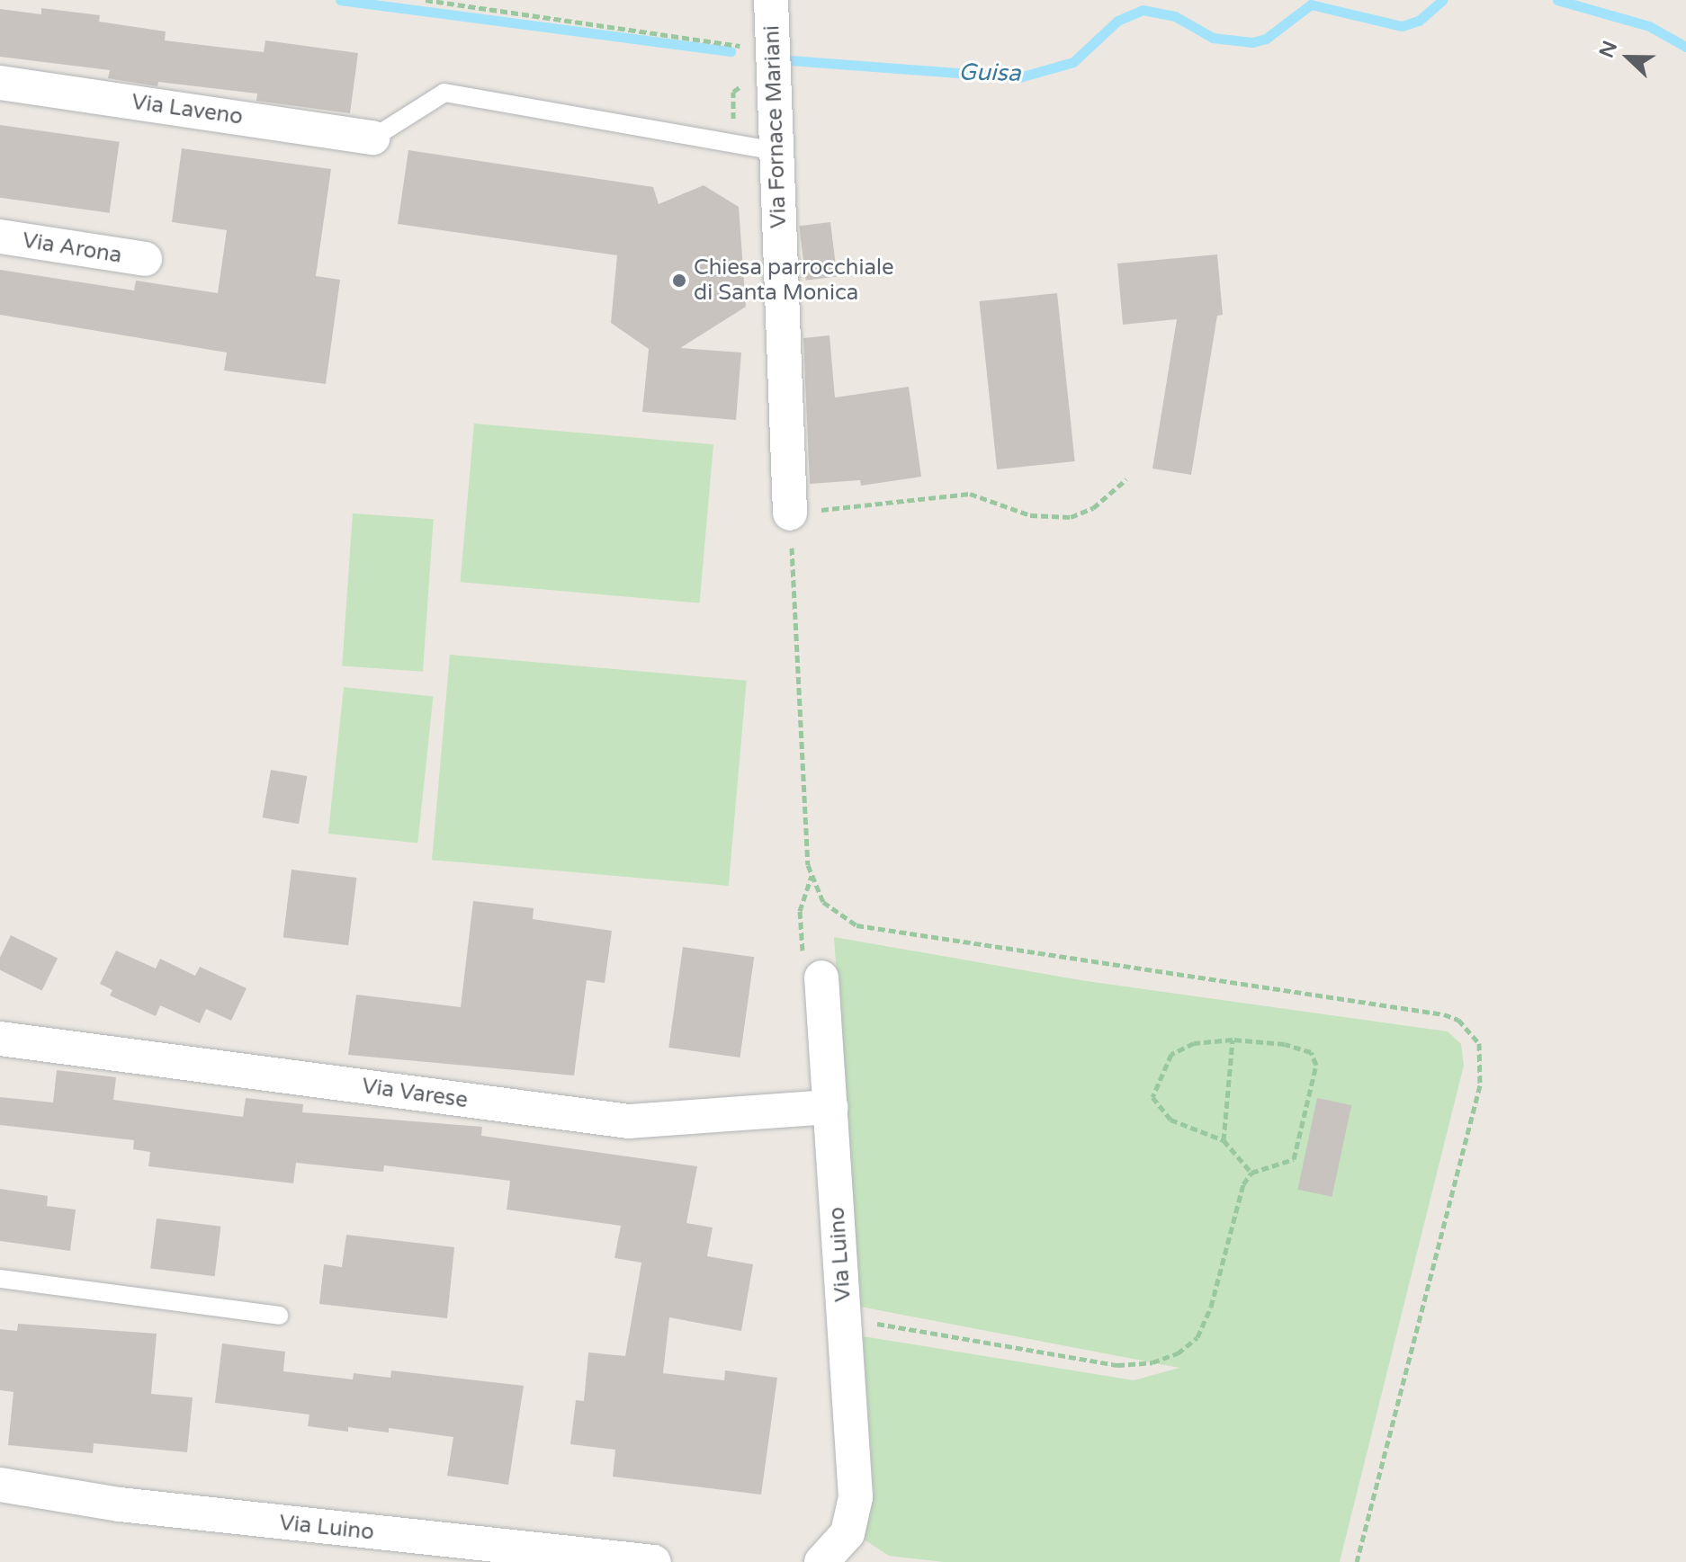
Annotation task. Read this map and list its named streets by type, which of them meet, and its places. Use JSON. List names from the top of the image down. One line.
{"streets":{"street":["Via Laveno","Via Fornace Mariani","Via Arona","Via Varese","Via Luino"]},"crossings":[["Via Varese","Via Luino"]],"water":["Guisa"],"places":["Chiesa parrocchiale di Santa Monica"],"north":"left"}
